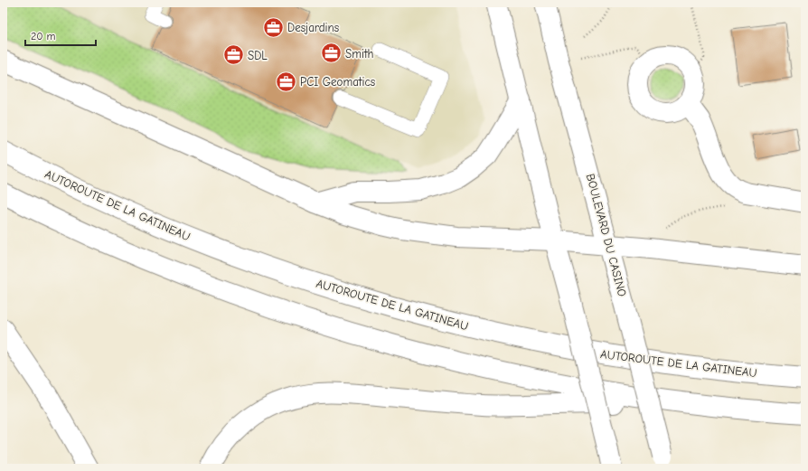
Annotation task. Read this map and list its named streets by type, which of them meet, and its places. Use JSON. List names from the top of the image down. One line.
{"streets":{"main road":["AUTOROUTE DE LA GATINEAU","BOULEVARD DU CASINO"]},"places":{"office":["Desjardins","Smith","SDL","PCI Geomatics"]},"scale_bar":"20 m"}
